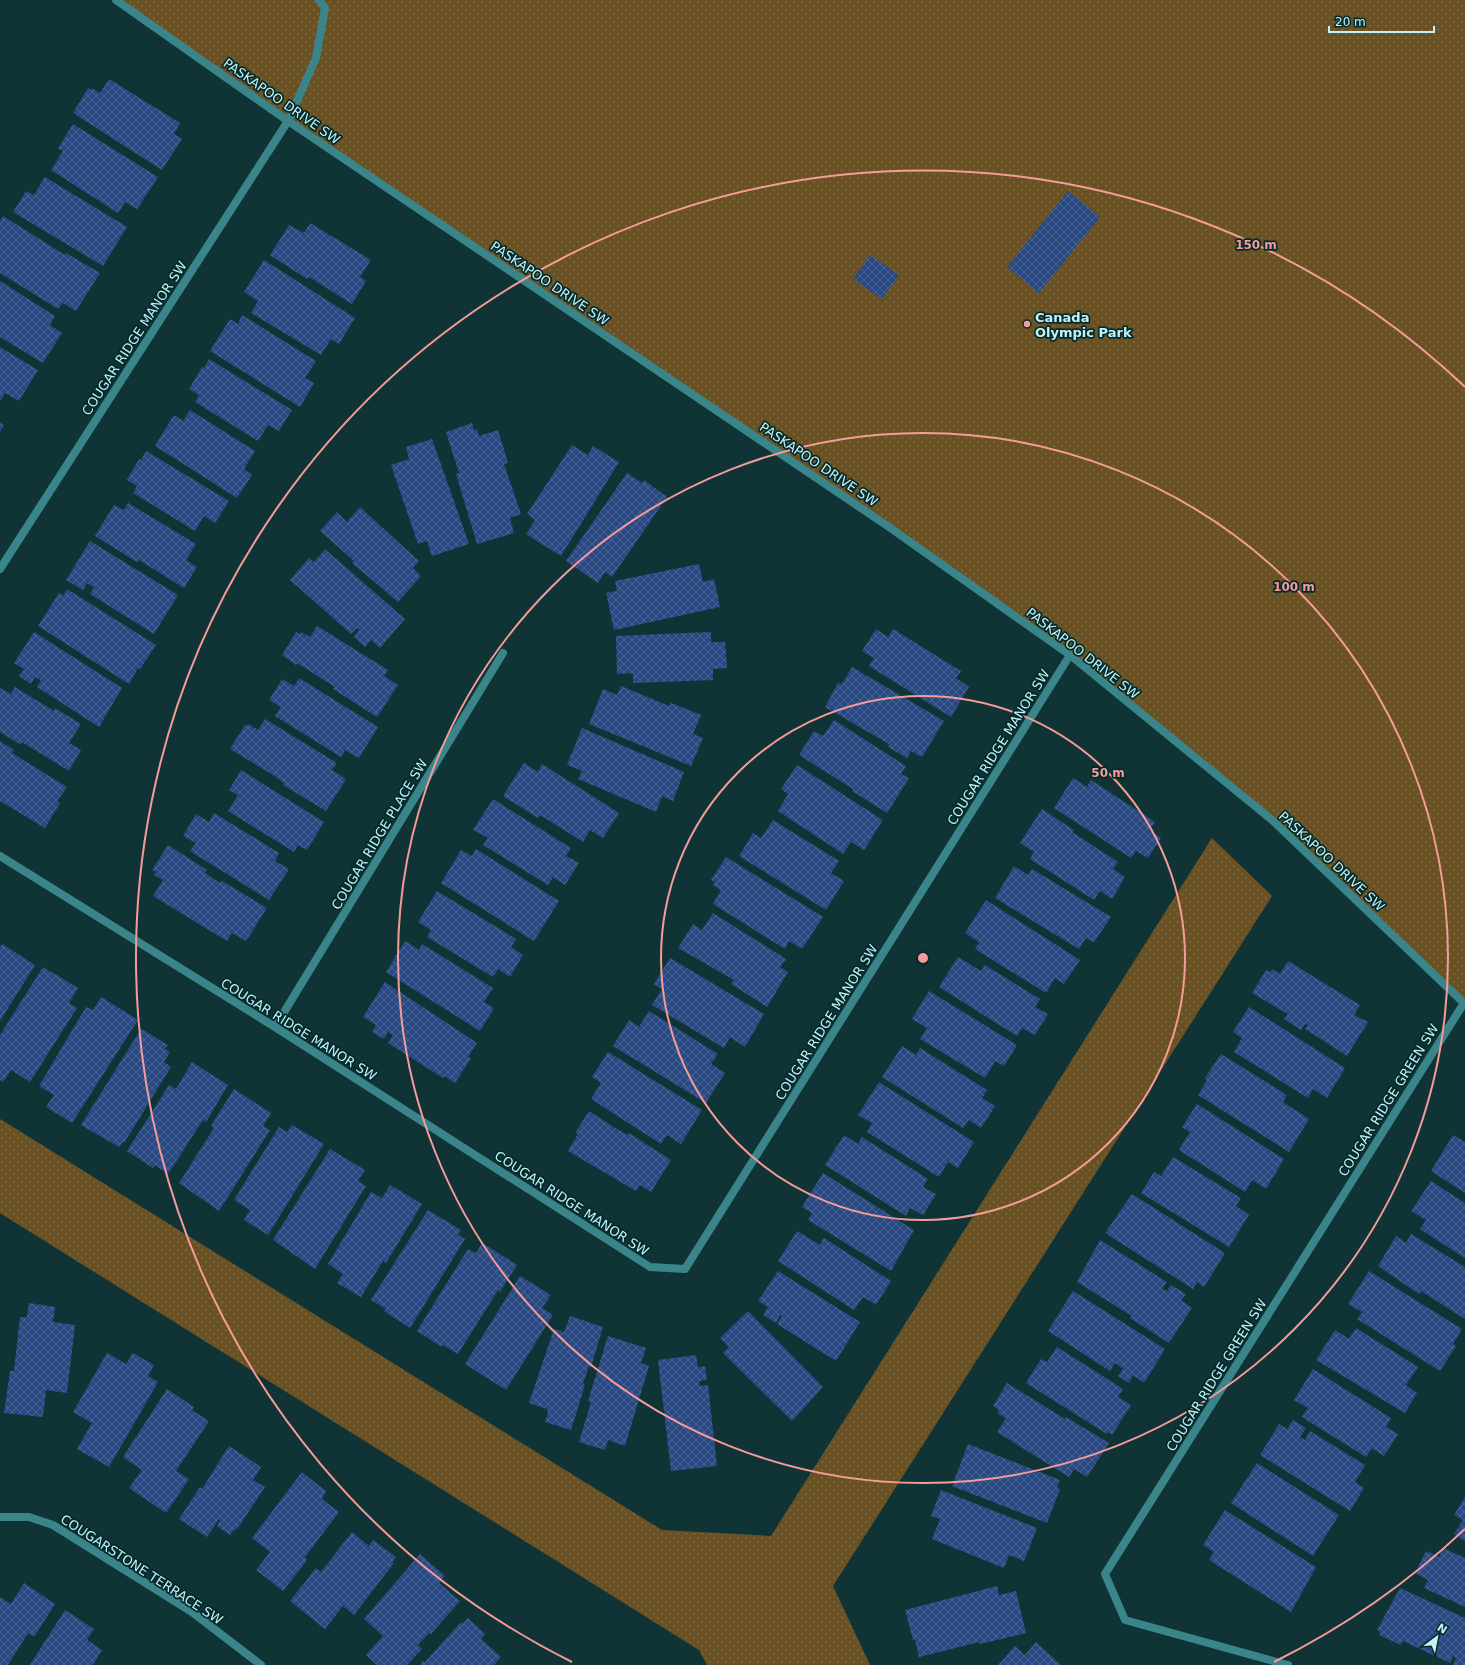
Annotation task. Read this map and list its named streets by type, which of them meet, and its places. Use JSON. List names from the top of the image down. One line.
{"streets":{"street":["PASKAPOO DRIVE SW","COUGAR RIDGE MANOR SW","COUGAR RIDGE PLACE SW","COUGAR RIDGE GREEN SW","COUGARSTONE TERRACE SW"]},"crossings":[["PASKAPOO DRIVE SW","COUGAR RIDGE MANOR SW"],["PASKAPOO DRIVE SW","COUGAR RIDGE GREEN SW"],["COUGAR RIDGE MANOR SW","COUGAR RIDGE PLACE SW"]],"places":["Canada Olympic Park"],"scale_bar":"20 m","north":"top right","rings":["150 m","100 m","50 m"]}
